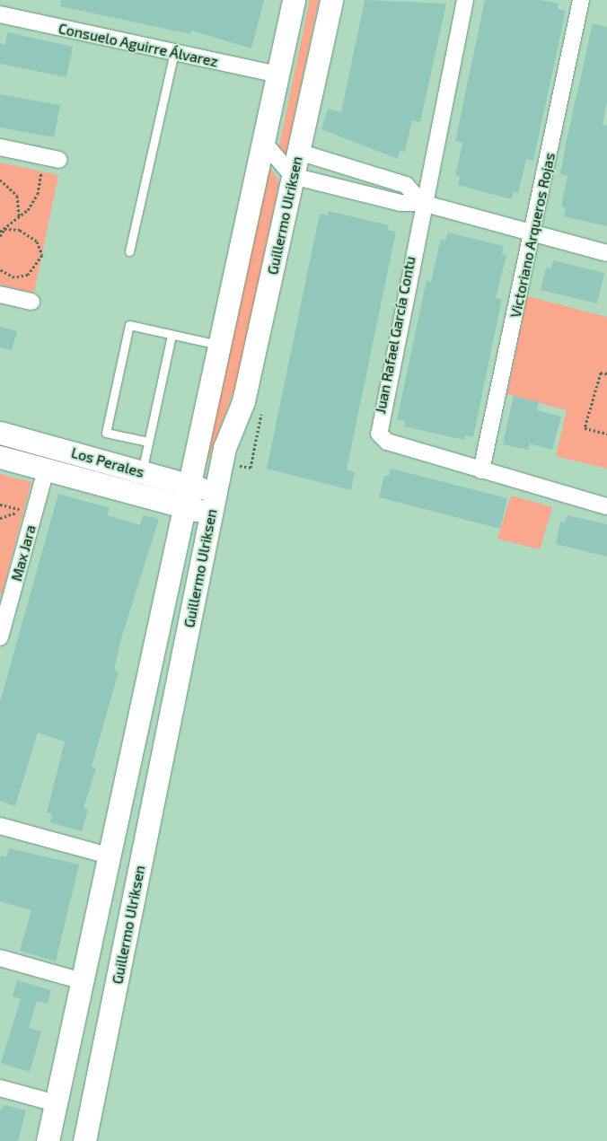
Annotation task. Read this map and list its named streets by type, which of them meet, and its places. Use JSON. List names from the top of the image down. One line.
{"streets":{"main road":["Guillermo Ulriksen","Los Perales"],"street":["Consuelo Aguirre Álvarez","Victoriano Arqueros Rojas","Juan Rafael García Contu","Max Jara"]},"crossings":[["Consuelo Aguirre Álvarez","Guillermo Ulriksen"],["Guillermo Ulriksen","Los Perales"],["Victoriano Arqueros Rojas","Juan Rafael García Contu"],["Los Perales","Max Jara"]]}
